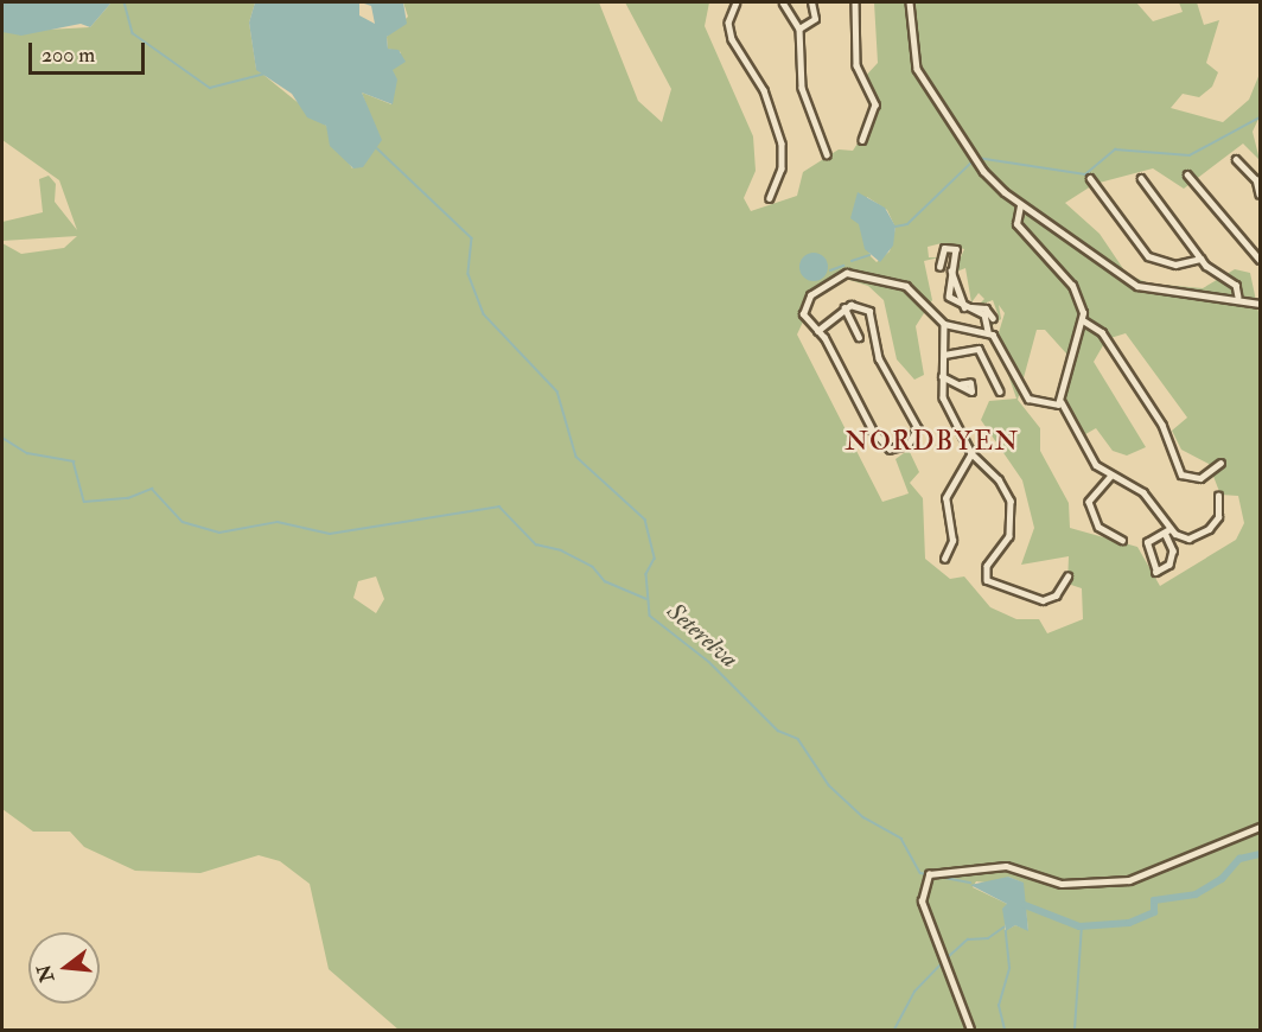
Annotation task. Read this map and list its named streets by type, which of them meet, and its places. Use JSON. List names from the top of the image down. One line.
{"districts":["NORDBYEN"],"water":["Seterelva"],"scale_bar":"200 m","north":"left"}
